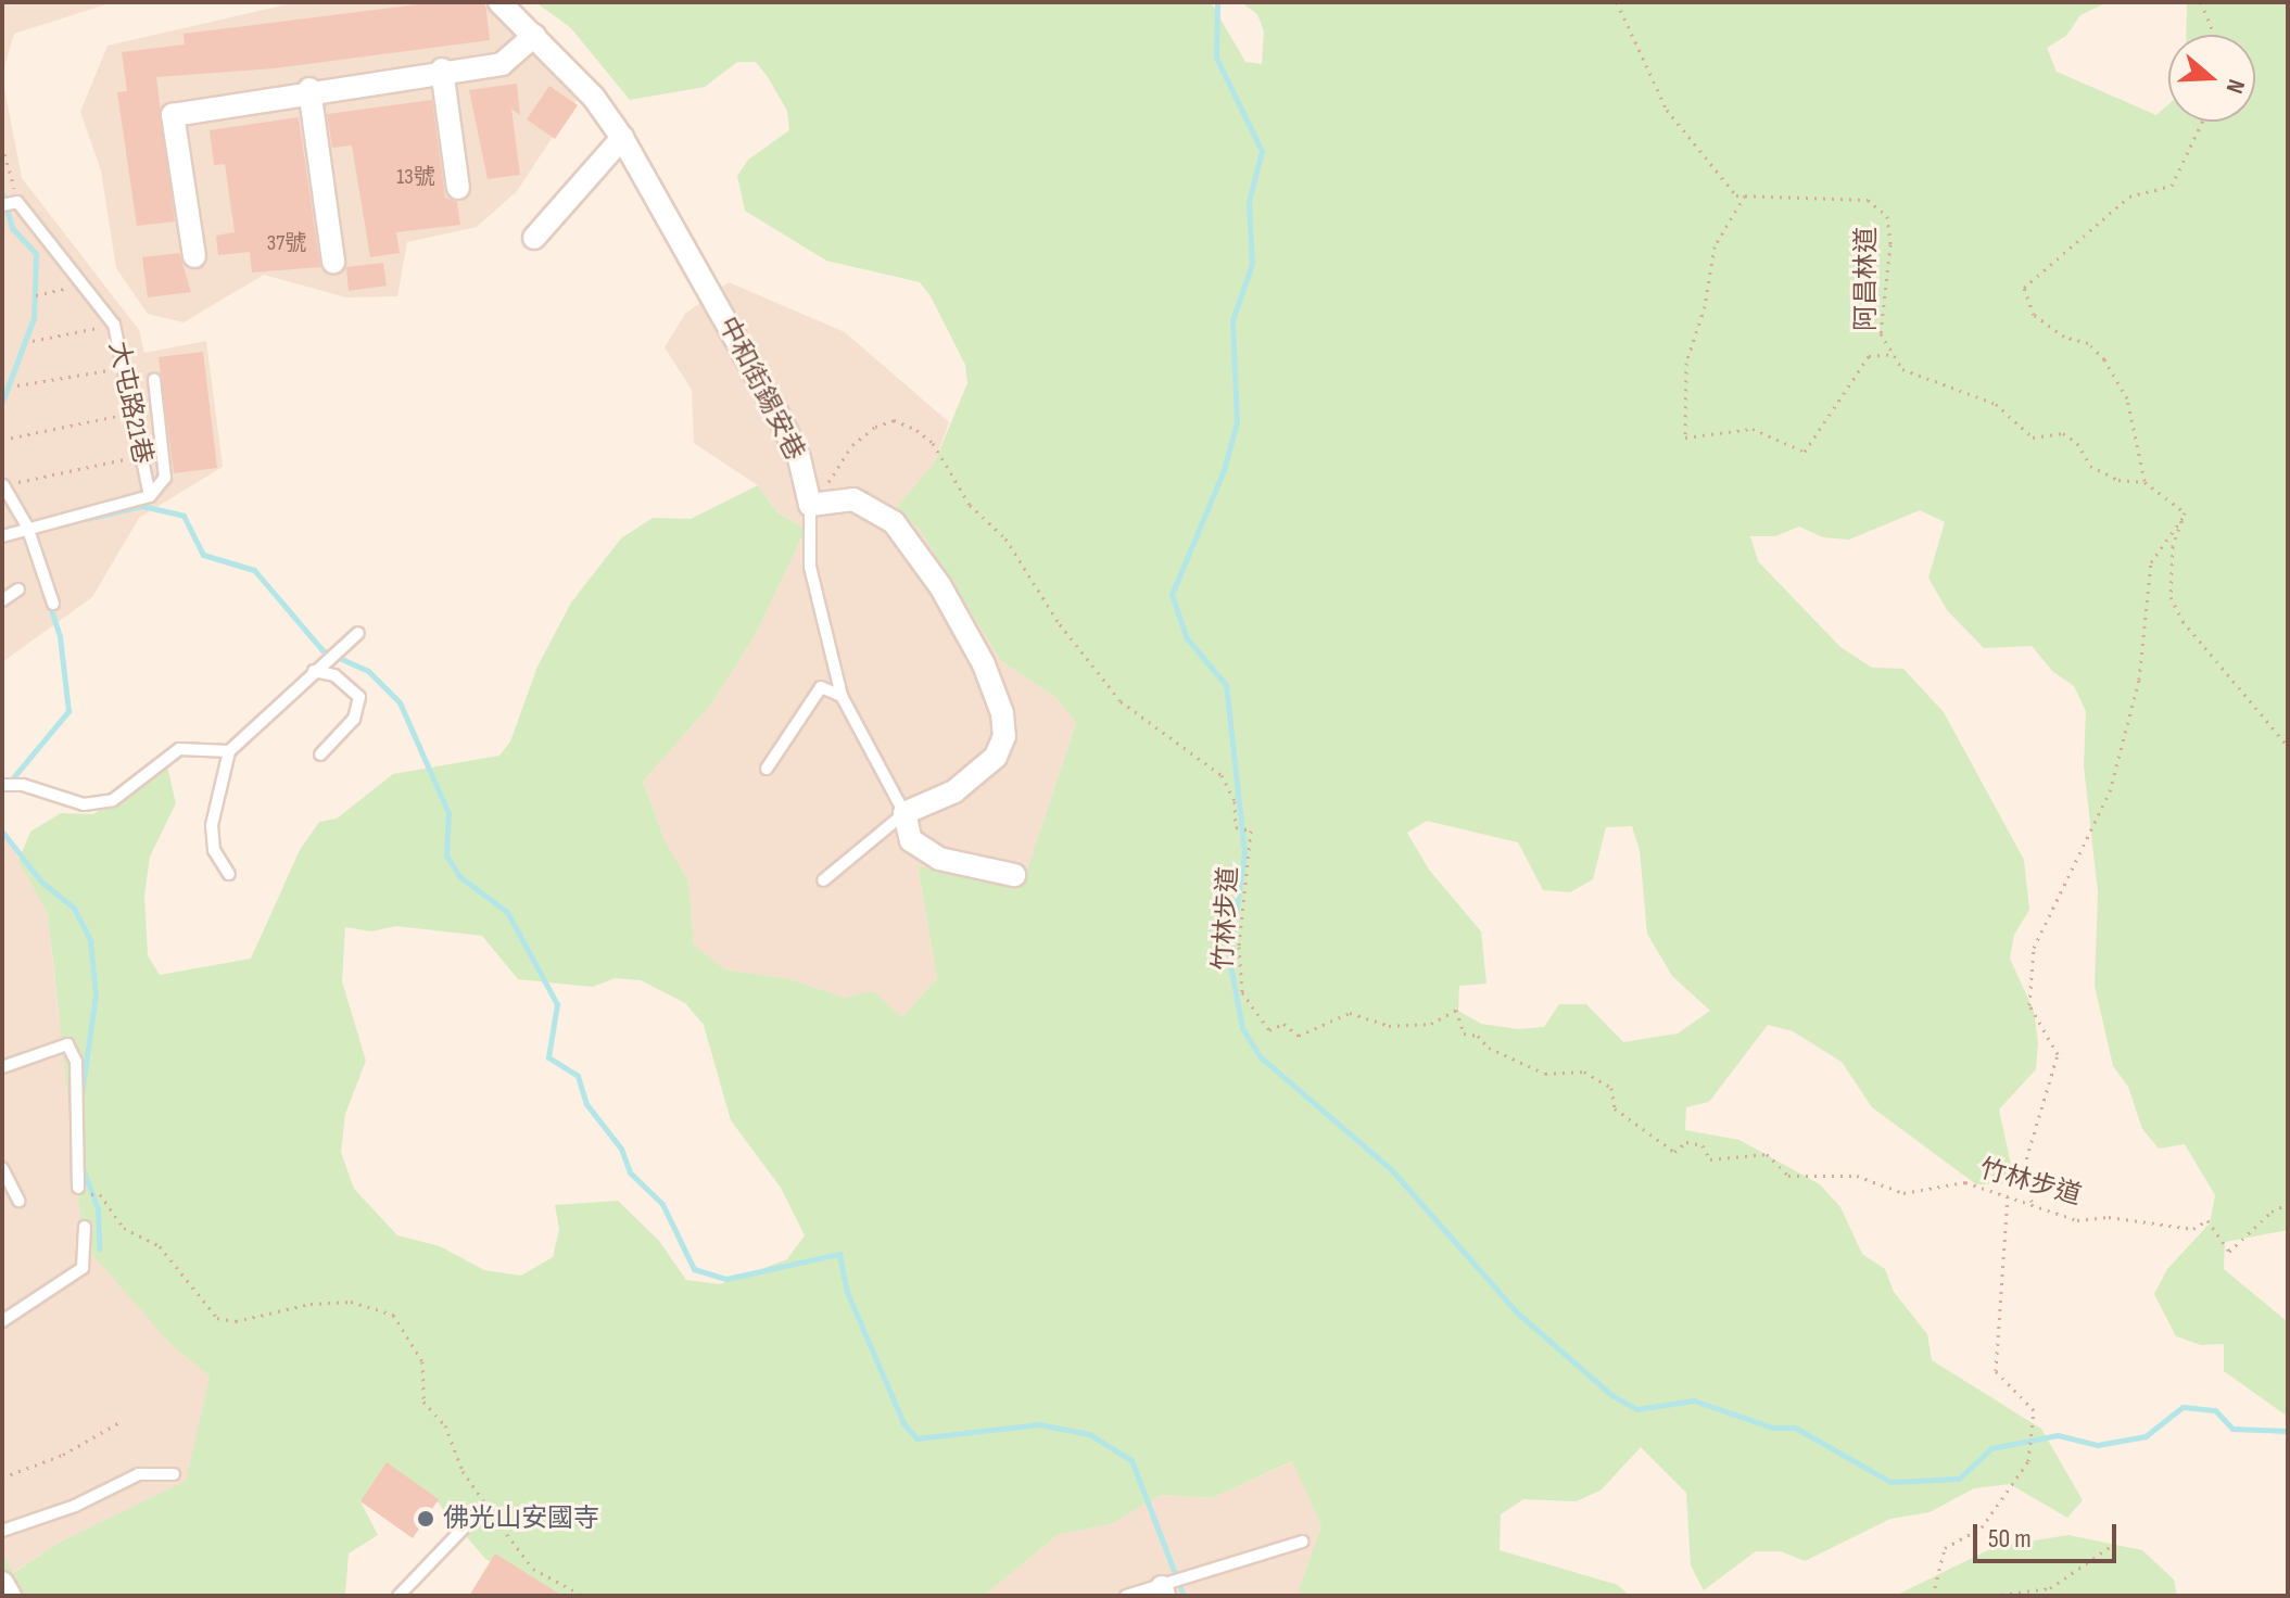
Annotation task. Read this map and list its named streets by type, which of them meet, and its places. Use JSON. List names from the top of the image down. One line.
{"streets":{"street":["中和街錫安巷"],"lane":["大屯路21巷"],"path":["阿昌林道","竹林步道"]},"crossings":[["中和街錫安巷","竹林步道"]],"places":["佛光山安國寺"],"house_numbers":["13號","37號"],"scale_bar":"50 m","north":"right"}
